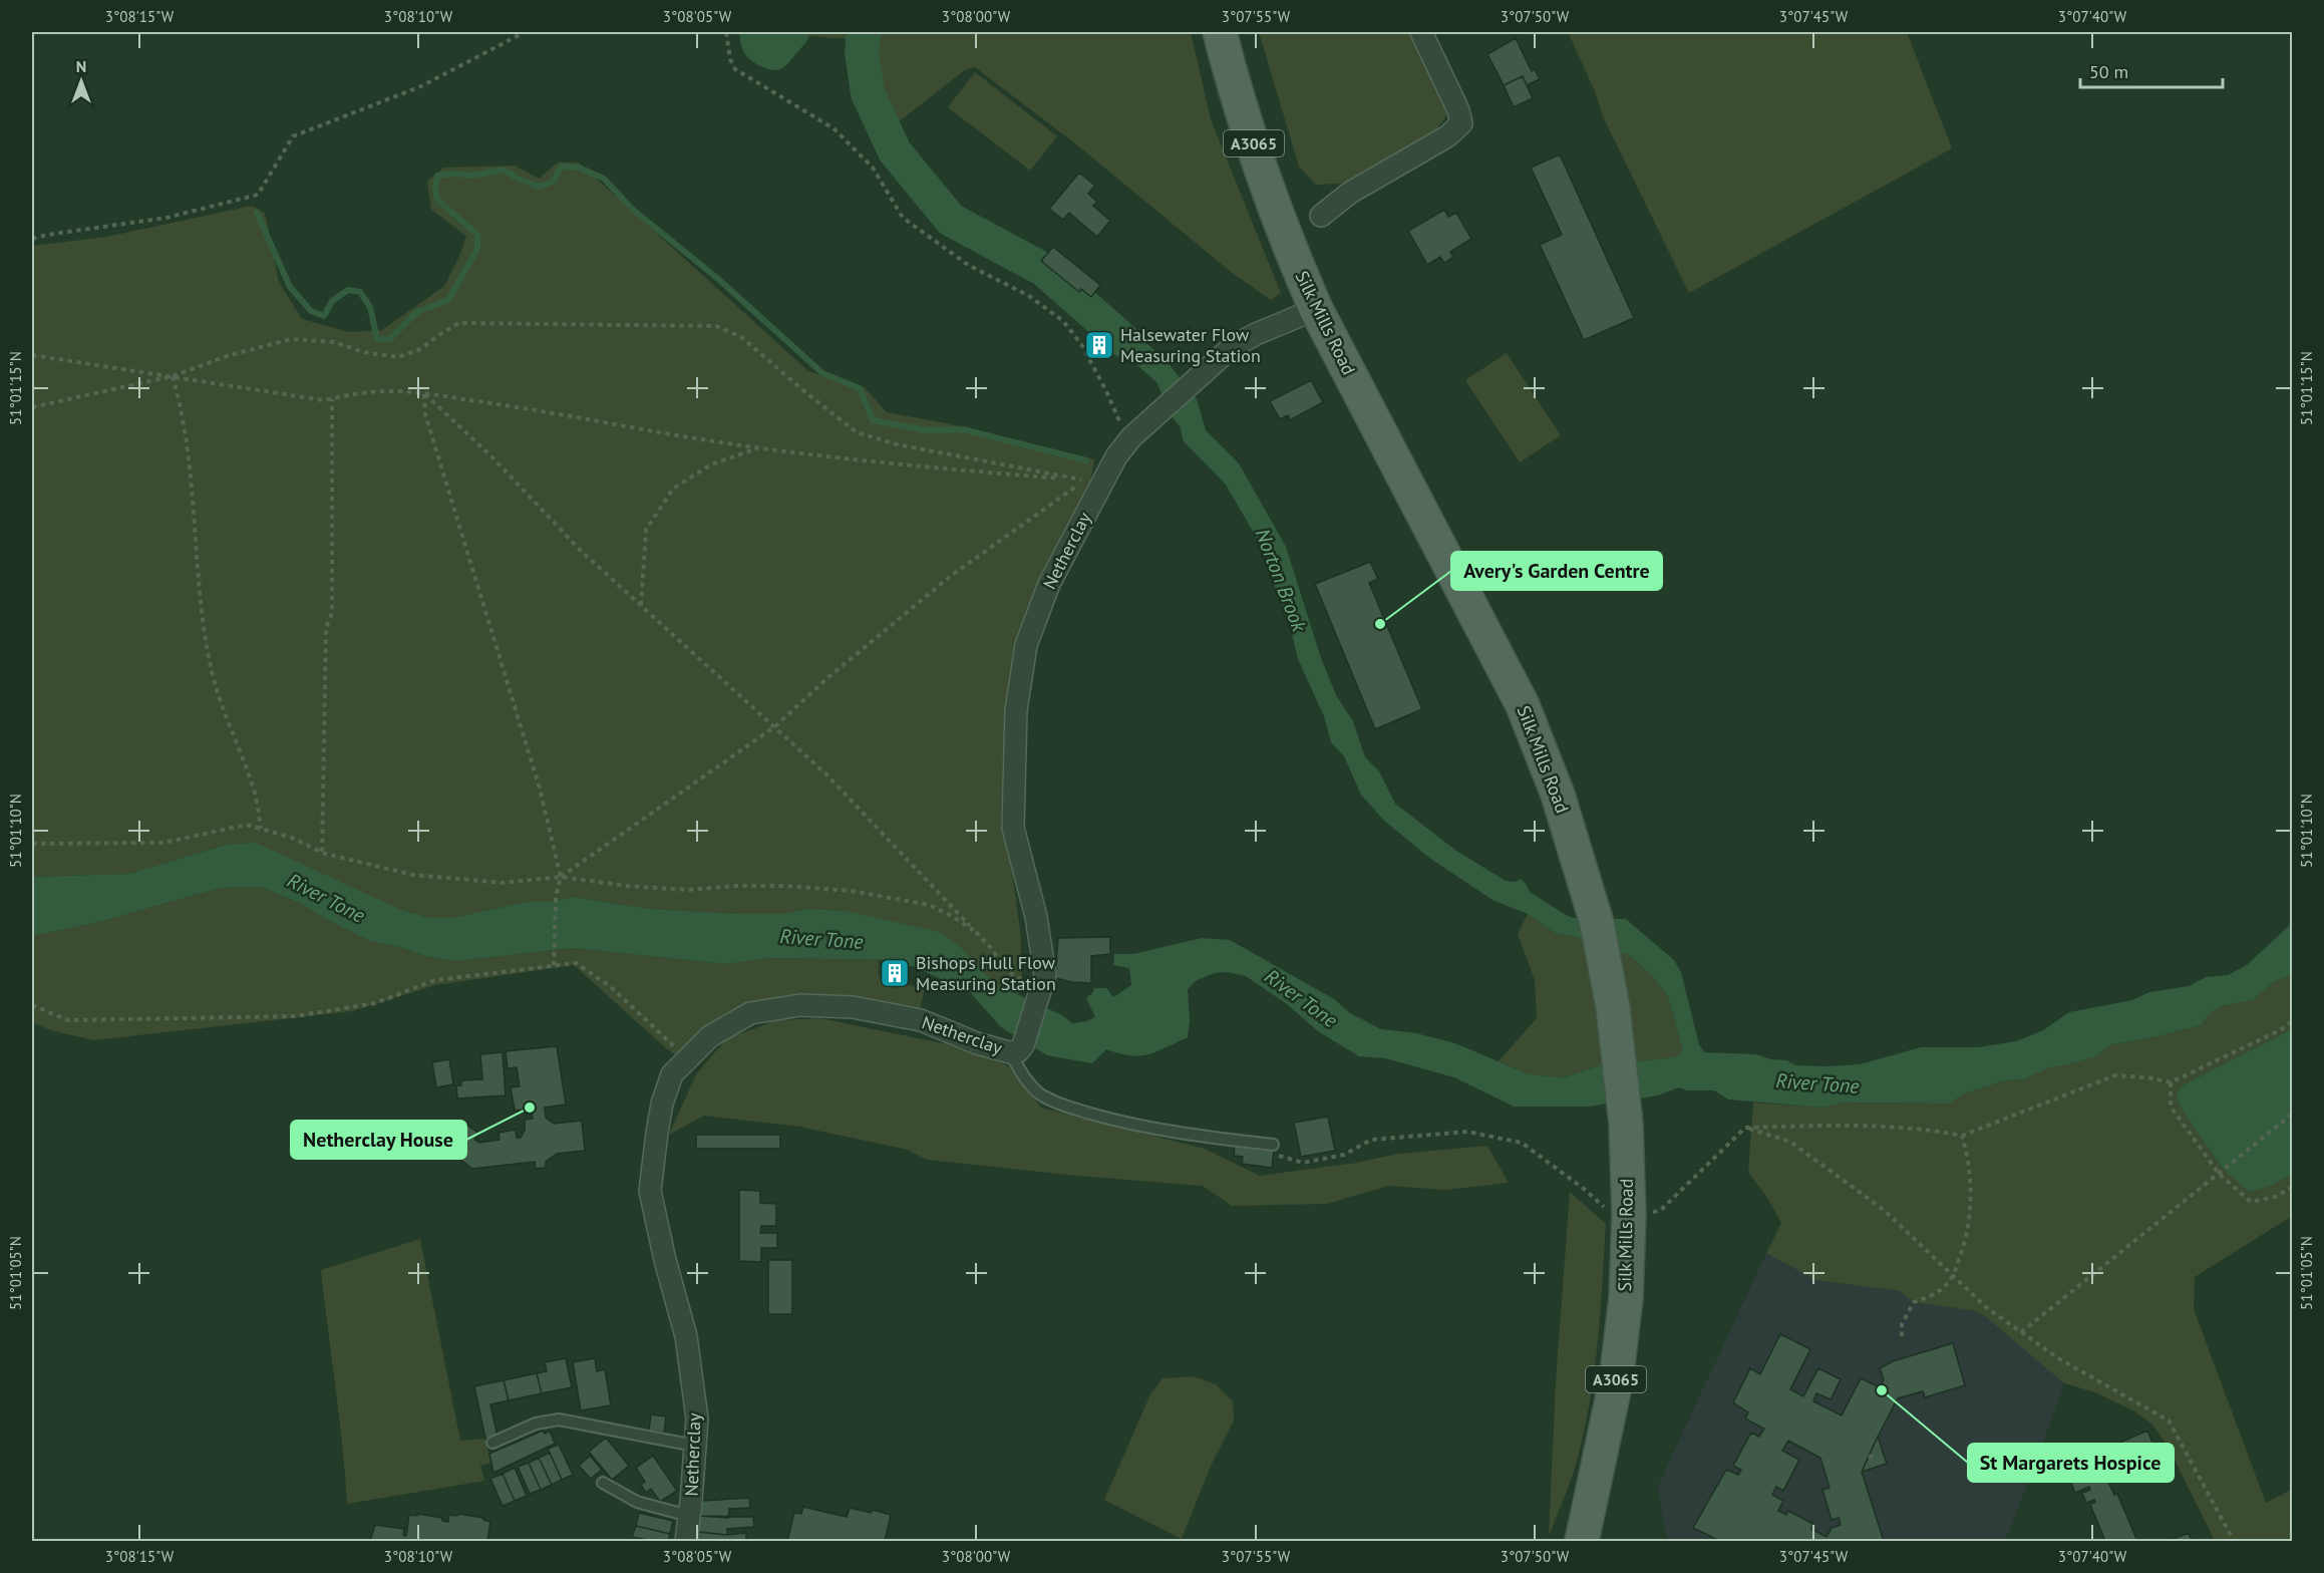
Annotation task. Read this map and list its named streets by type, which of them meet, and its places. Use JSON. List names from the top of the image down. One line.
{"streets":{"main road":["A3065","Silk Mills Road"],"street":["Netherclay"]},"crossings":[["Silk Mills Road","Netherclay"]],"water":["Norton Brook","River Tone"],"places":{"building":["Halsewater Flow Measuring Station","Bishops Hull Flow Measuring Station"],"other":["Avery's Garden Centre","Netherclay House","St Margarets Hospice"]},"scale_bar":"50 m","north":"top","coordinates":["3°08'15\"W","3°08'10\"W","3°08'05\"W","3°08'00\"W","3°07'55\"W","3°07'50\"W","3°07'45\"W","3°07'40\"W","51°01'15\"N","51°01'10\"N","51°01'05\"N"]}
